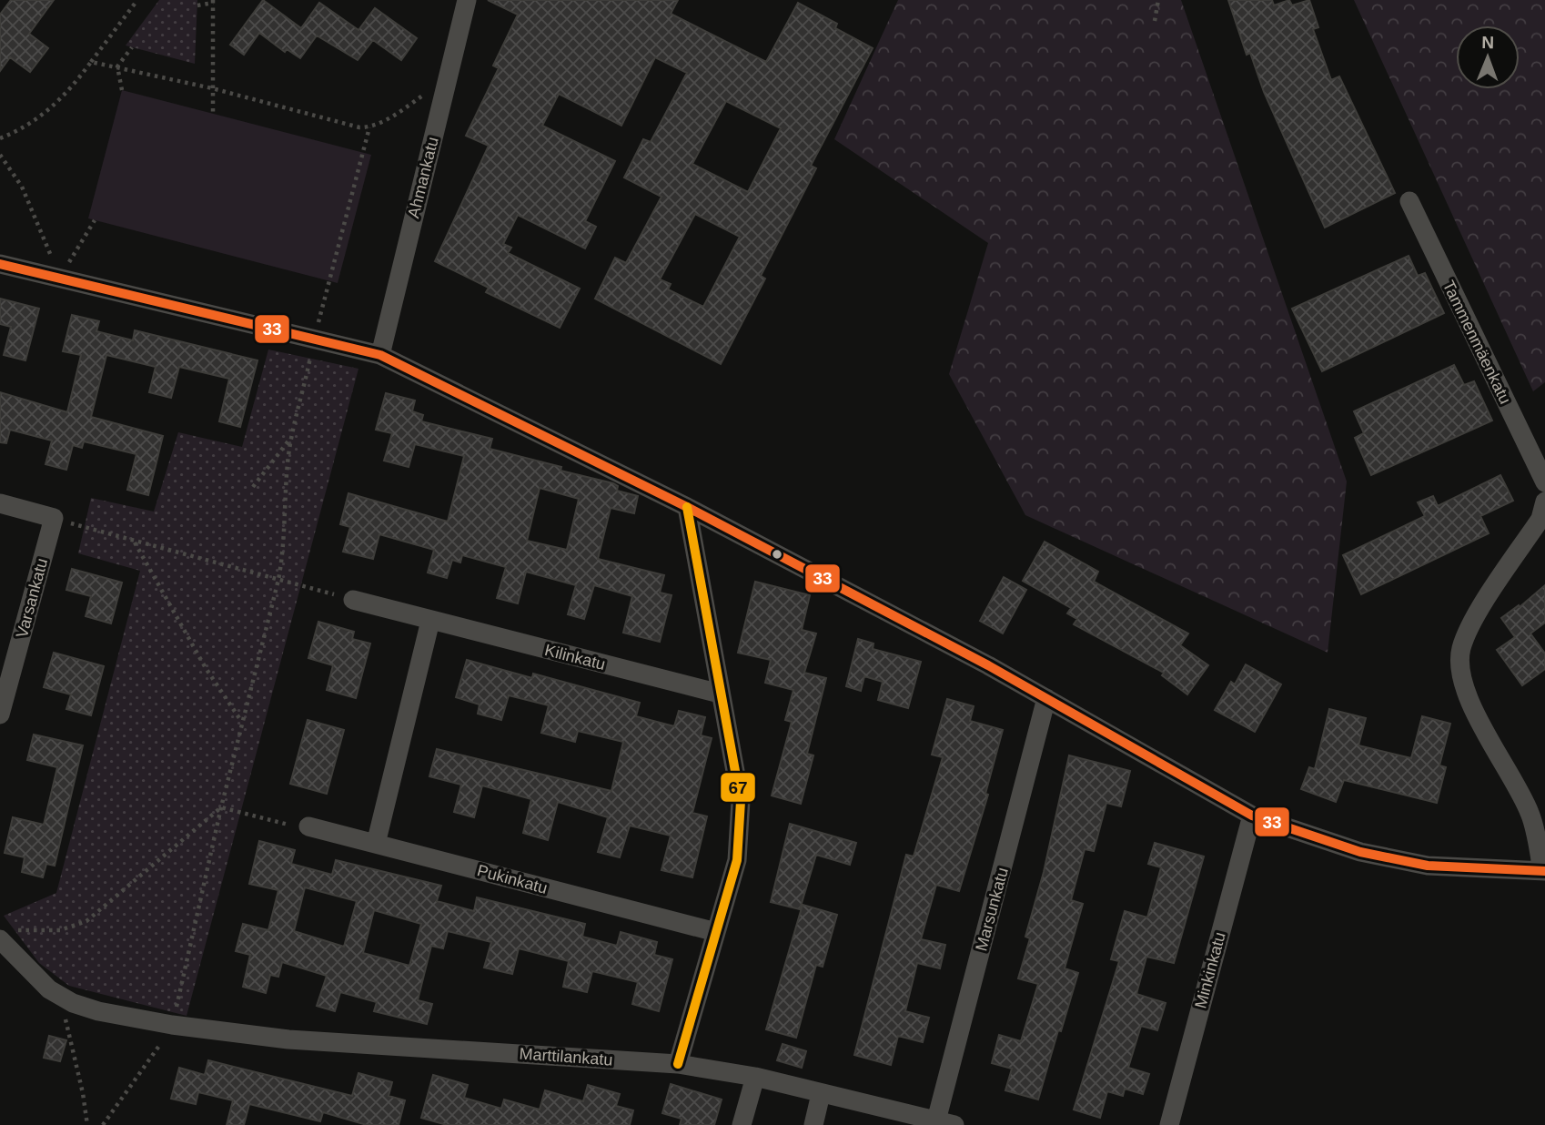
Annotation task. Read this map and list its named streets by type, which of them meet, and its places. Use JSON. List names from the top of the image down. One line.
{"streets":{"street":["Ahmankatu","Tammenmäenkatu","Varsankatu","Kilinkatu","Pukinkatu","Marsunkatu","Minkinkatu","Marttilankatu"]},"crossings":[["Marsunkatu","Marttilankatu"]],"lines":["transit line 33","transit line 67"],"north":"top"}
